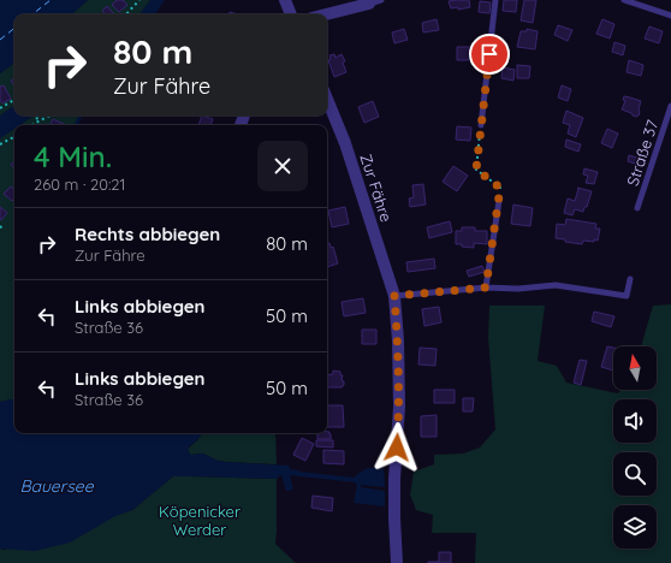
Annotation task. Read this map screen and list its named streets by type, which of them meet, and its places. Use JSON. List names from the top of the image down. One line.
{"streets":{"street":["Zur Fähre"],"lane":["Straße 37"]},"water":["Bauersee"],"parks":["Köpenicker Werder"],"north":"top","page":{"turn":["80 m","Zur Fähre"],"heading":["4 Min.","260 m · 20:21"],"list":[{"name":"Rechts abbiegen","note":"Zur Fähre","value":"80 m"},{"name":"Links abbiegen","note":"Straße 36","value":"50 m"},{"name":"Links abbiegen","note":"Straße 36","value":"50 m"}]}}
